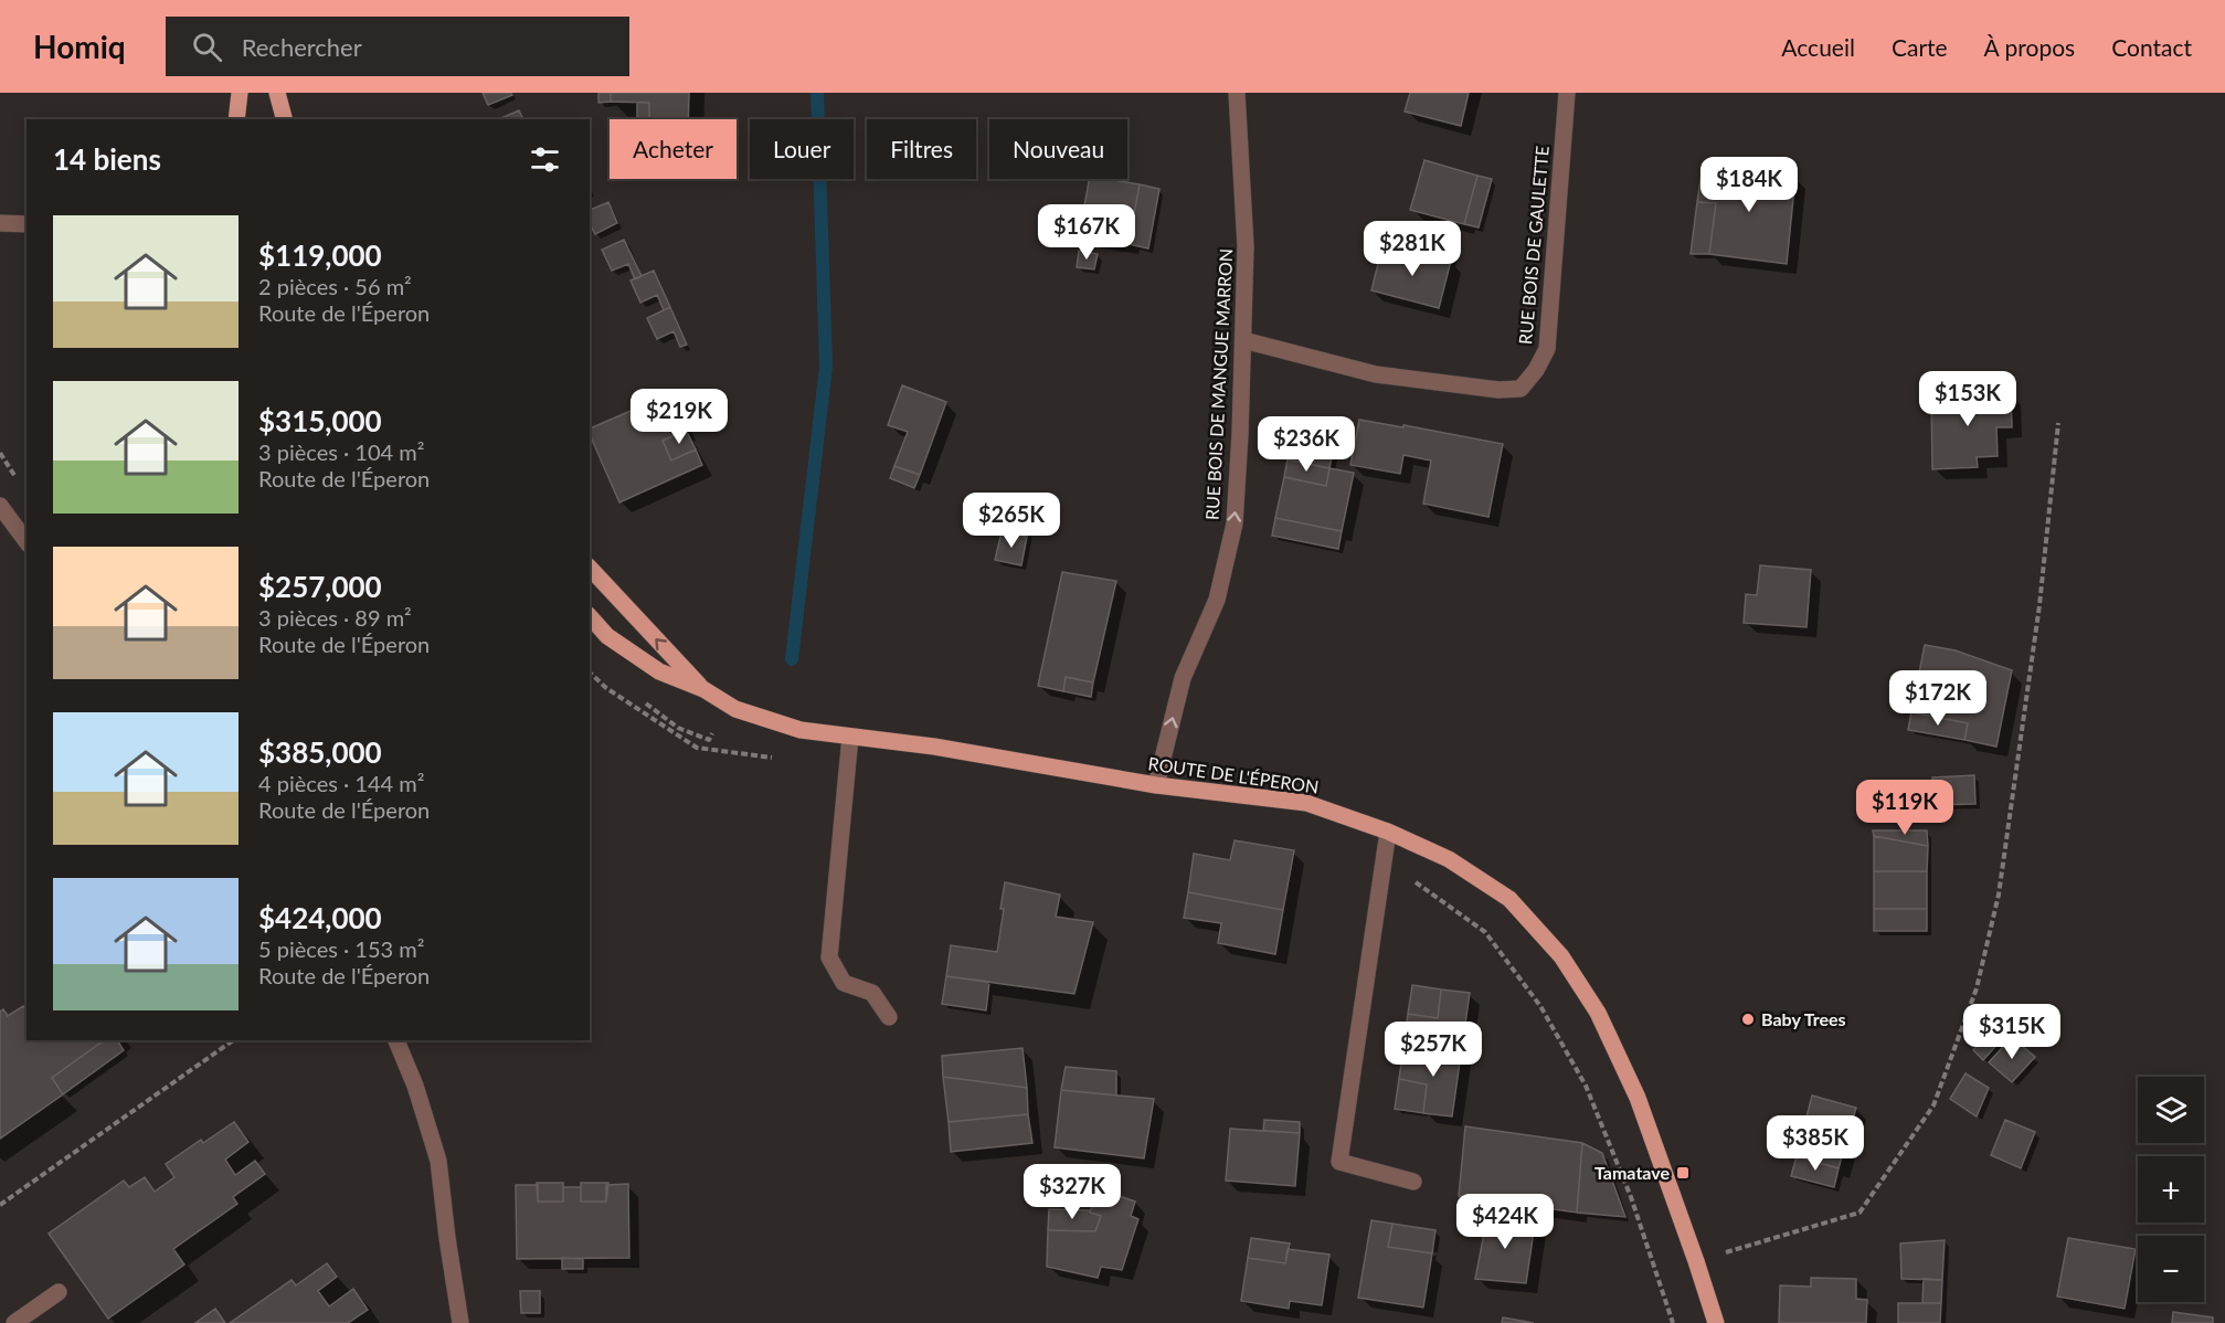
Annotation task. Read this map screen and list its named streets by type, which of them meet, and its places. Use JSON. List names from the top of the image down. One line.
{"streets":{"main road":["ROUTE DE L'ÉPERON"],"street":["RUE BOIS DE GAULETTE","RUE BOIS DE MANGUE MARRON"]},"crossings":[["RUE BOIS DE GAULETTE","RUE BOIS DE MANGUE MARRON"],["RUE BOIS DE MANGUE MARRON","ROUTE DE L'ÉPERON"]],"one_way":["RUE BOIS DE MANGUE MARRON"],"places":{"other":["Baby Trees"],"transit":["Tamatave"]},"page":{"header":"Homiq","search":"Rechercher","nav":["Accueil","Carte","À propos","Contact"],"chip":["Acheter","Louer","Filtres","Nouveau"],"heading":"14 biens","price":["$184K","$167K","$281K","$153K","$219K","$236K","$265K","$172K","$119K","$315K","$257K","$385K","$327K","$424K"],"list":[{"name":"$119,000","note":"2 pièces · 56 m² · Route de l'Éperon"},{"name":"$315,000","note":"3 pièces · 104 m² · Route de l'Éperon"},{"name":"$257,000","note":"3 pièces · 89 m² · Route de l'Éperon"},{"name":"$385,000","note":"4 pièces · 144 m² · Route de l'Éperon"},{"name":"$424,000","note":"5 pièces · 153 m² · Route de l'Éperon"}],"map_buttons":["+","−"]}}
